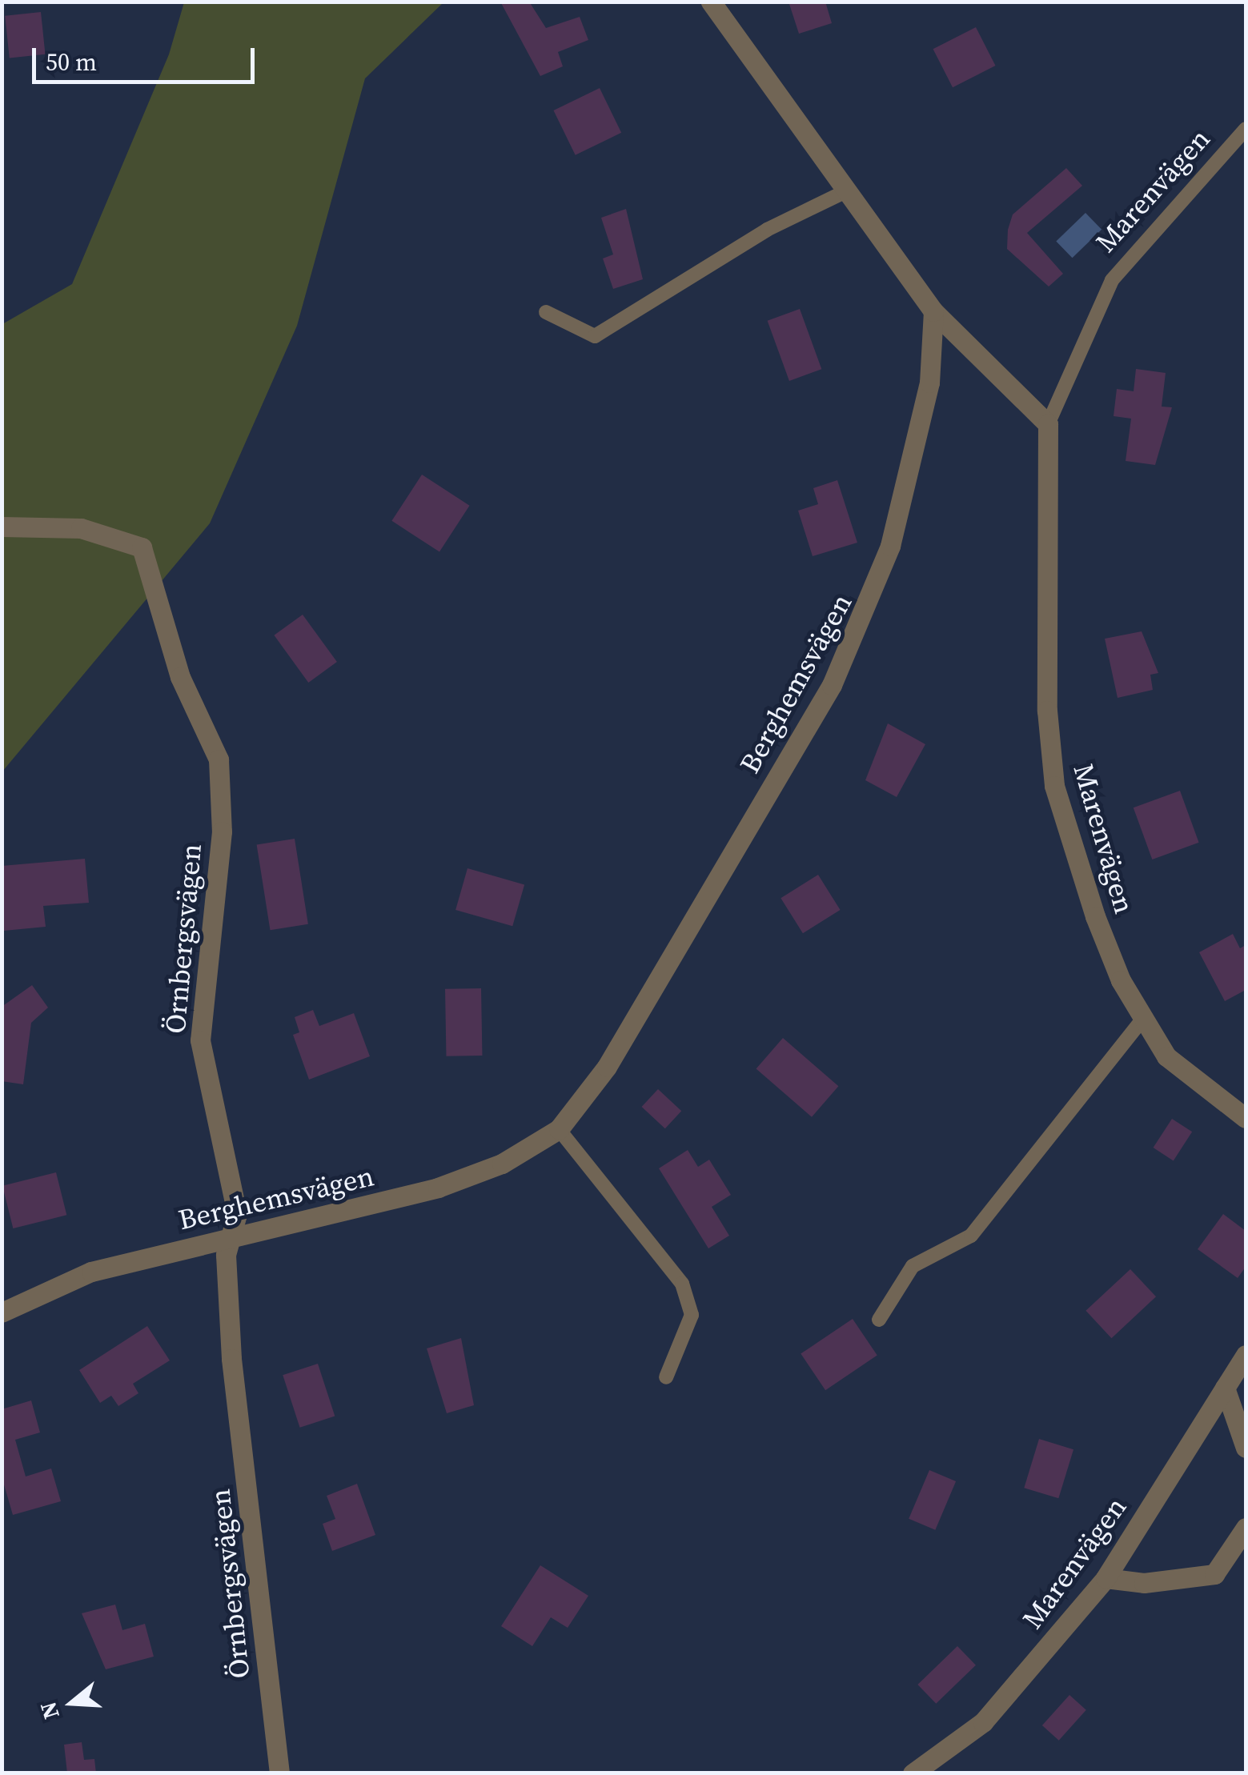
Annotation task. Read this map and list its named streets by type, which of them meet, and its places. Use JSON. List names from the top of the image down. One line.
{"streets":{"street":["Marenvägen","Berghemsvägen","Örnbergsvägen"]},"crossings":[["Berghemsvägen","Örnbergsvägen"]],"scale_bar":"50 m","north":"left"}
